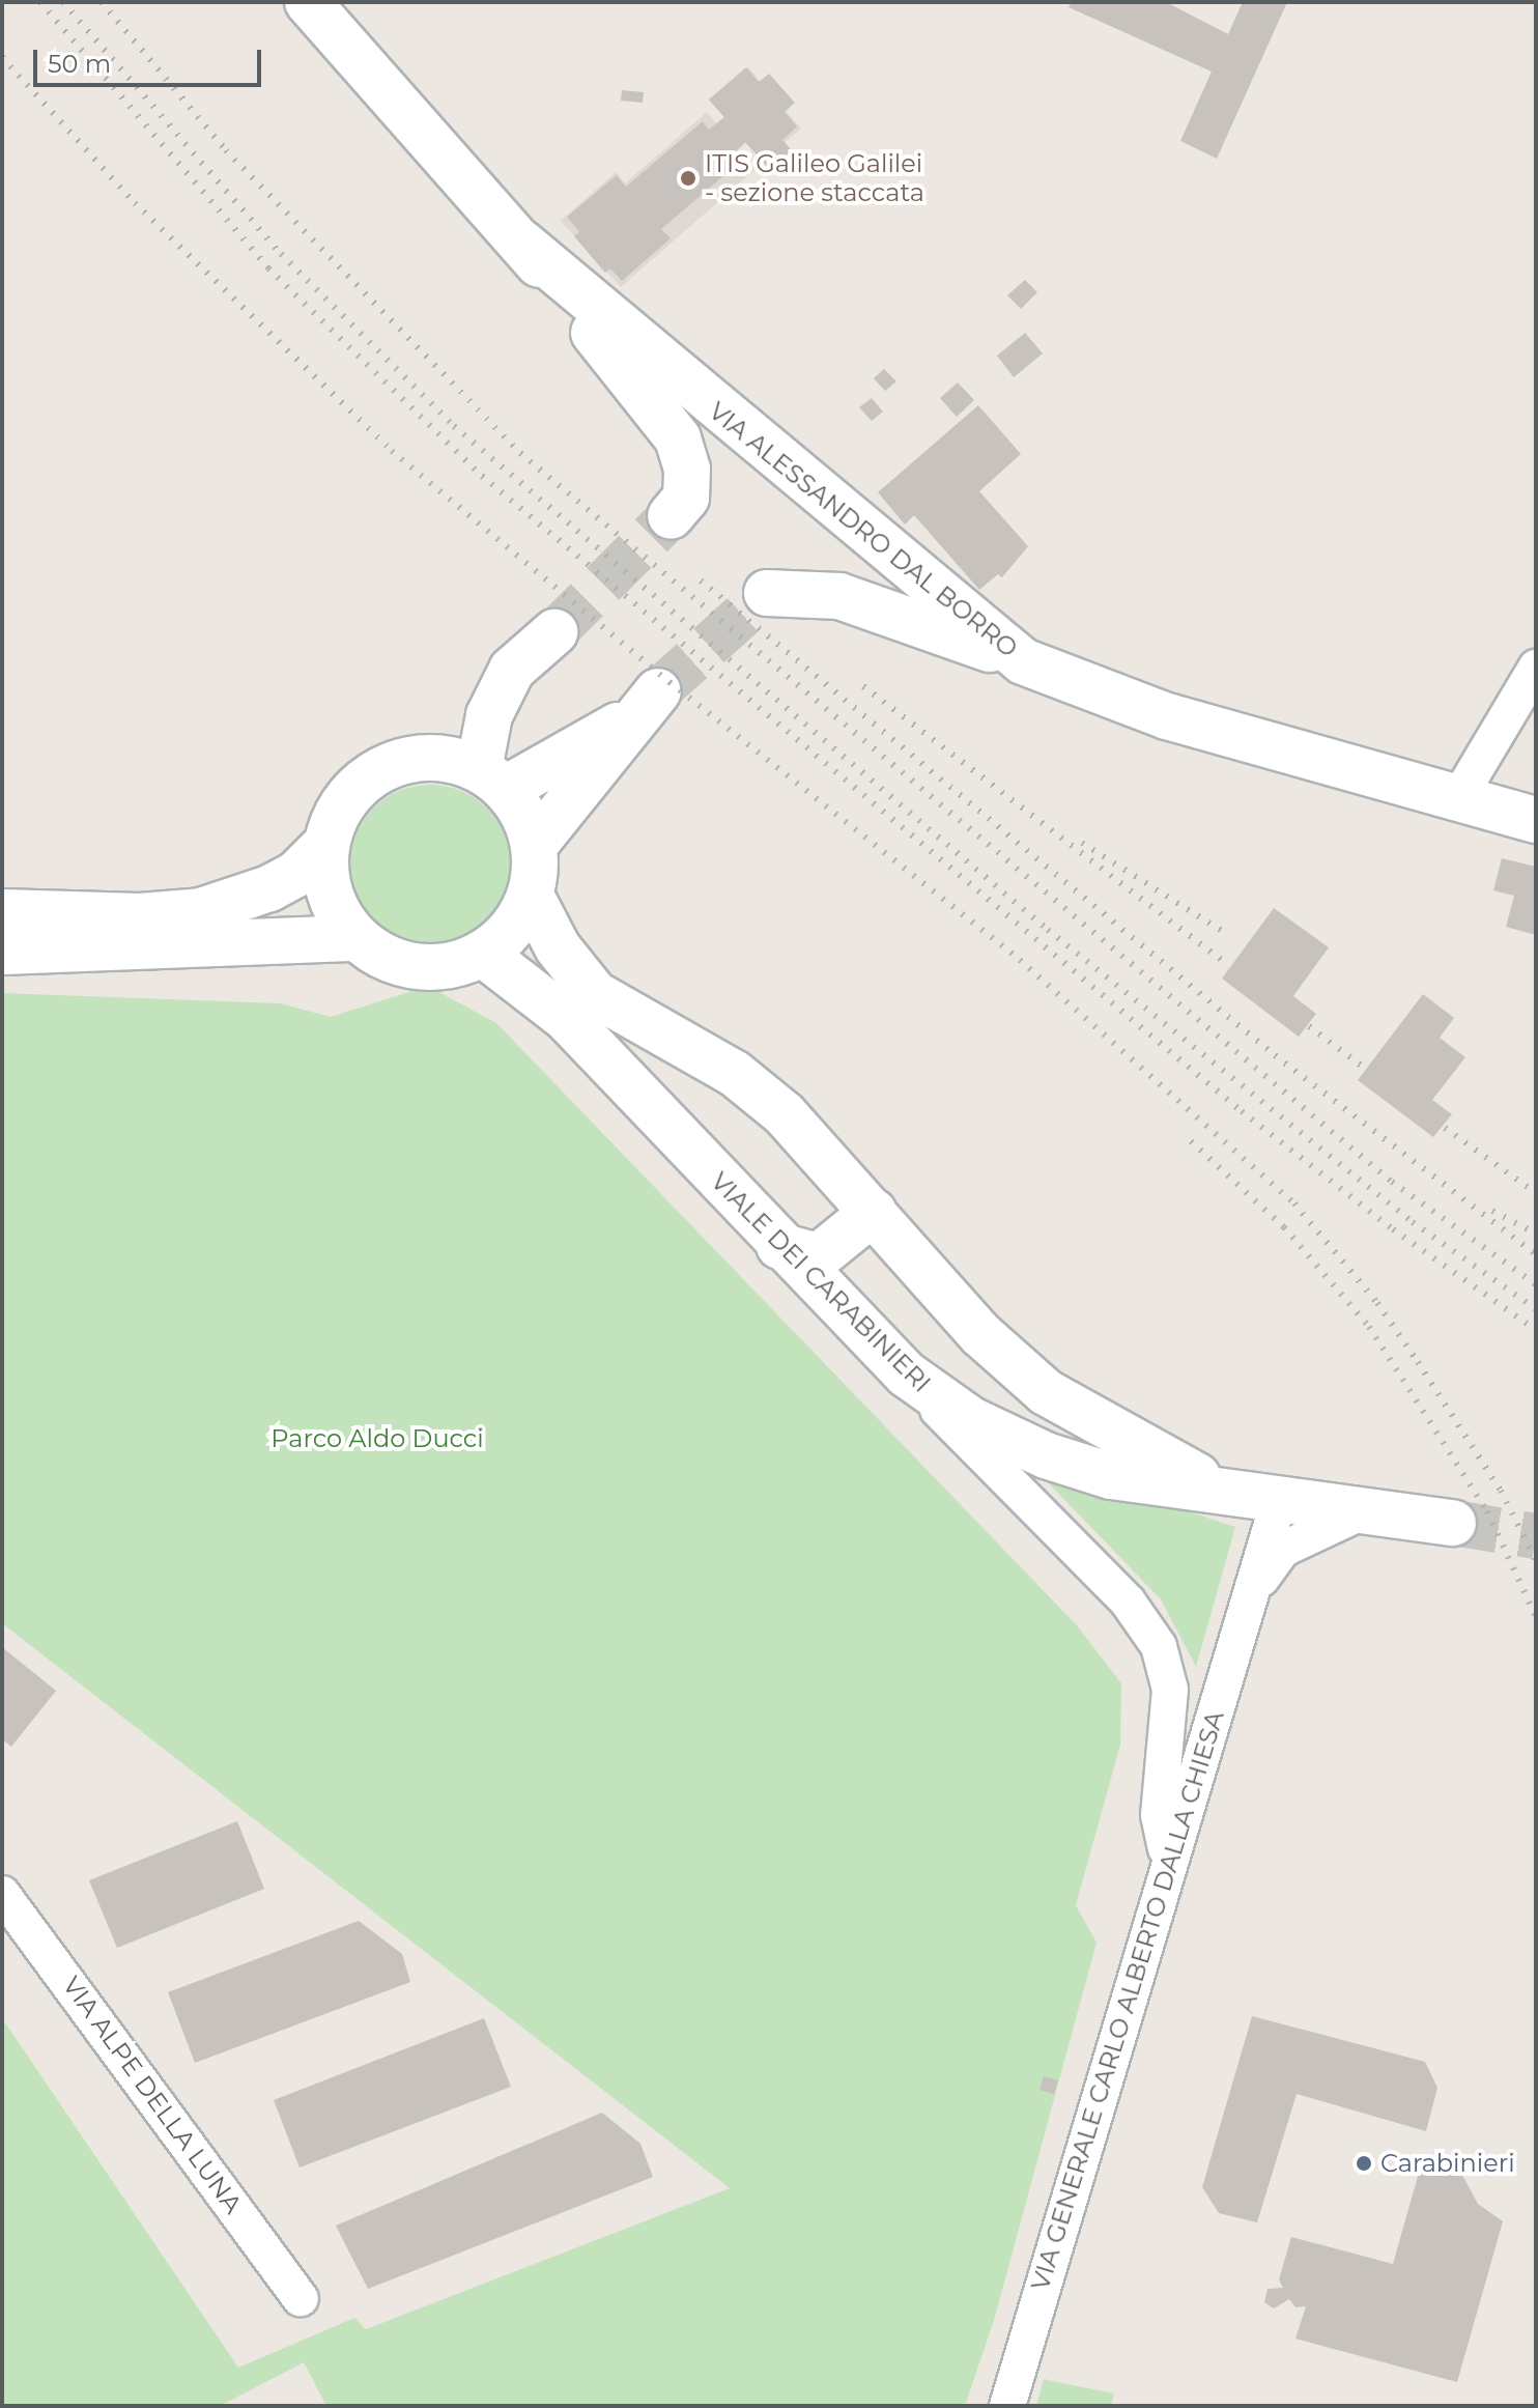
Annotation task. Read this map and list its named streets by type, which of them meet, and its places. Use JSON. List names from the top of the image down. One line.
{"streets":{"main road":["VIA ALESSANDRO DAL BORRO","VIALE DEI CARABINIERI"],"street":["VIA GENERALE CARLO ALBERTO DALLA CHIESA","VIA ALPE DELLA LUNA"]},"crossings":[["VIALE DEI CARABINIERI","VIA GENERALE CARLO ALBERTO DALLA CHIESA"]],"parks":["Parco Aldo Ducci"],"places":["ITIS Galileo Galilei - sezione staccata","Carabinieri"],"scale_bar":"50 m"}
